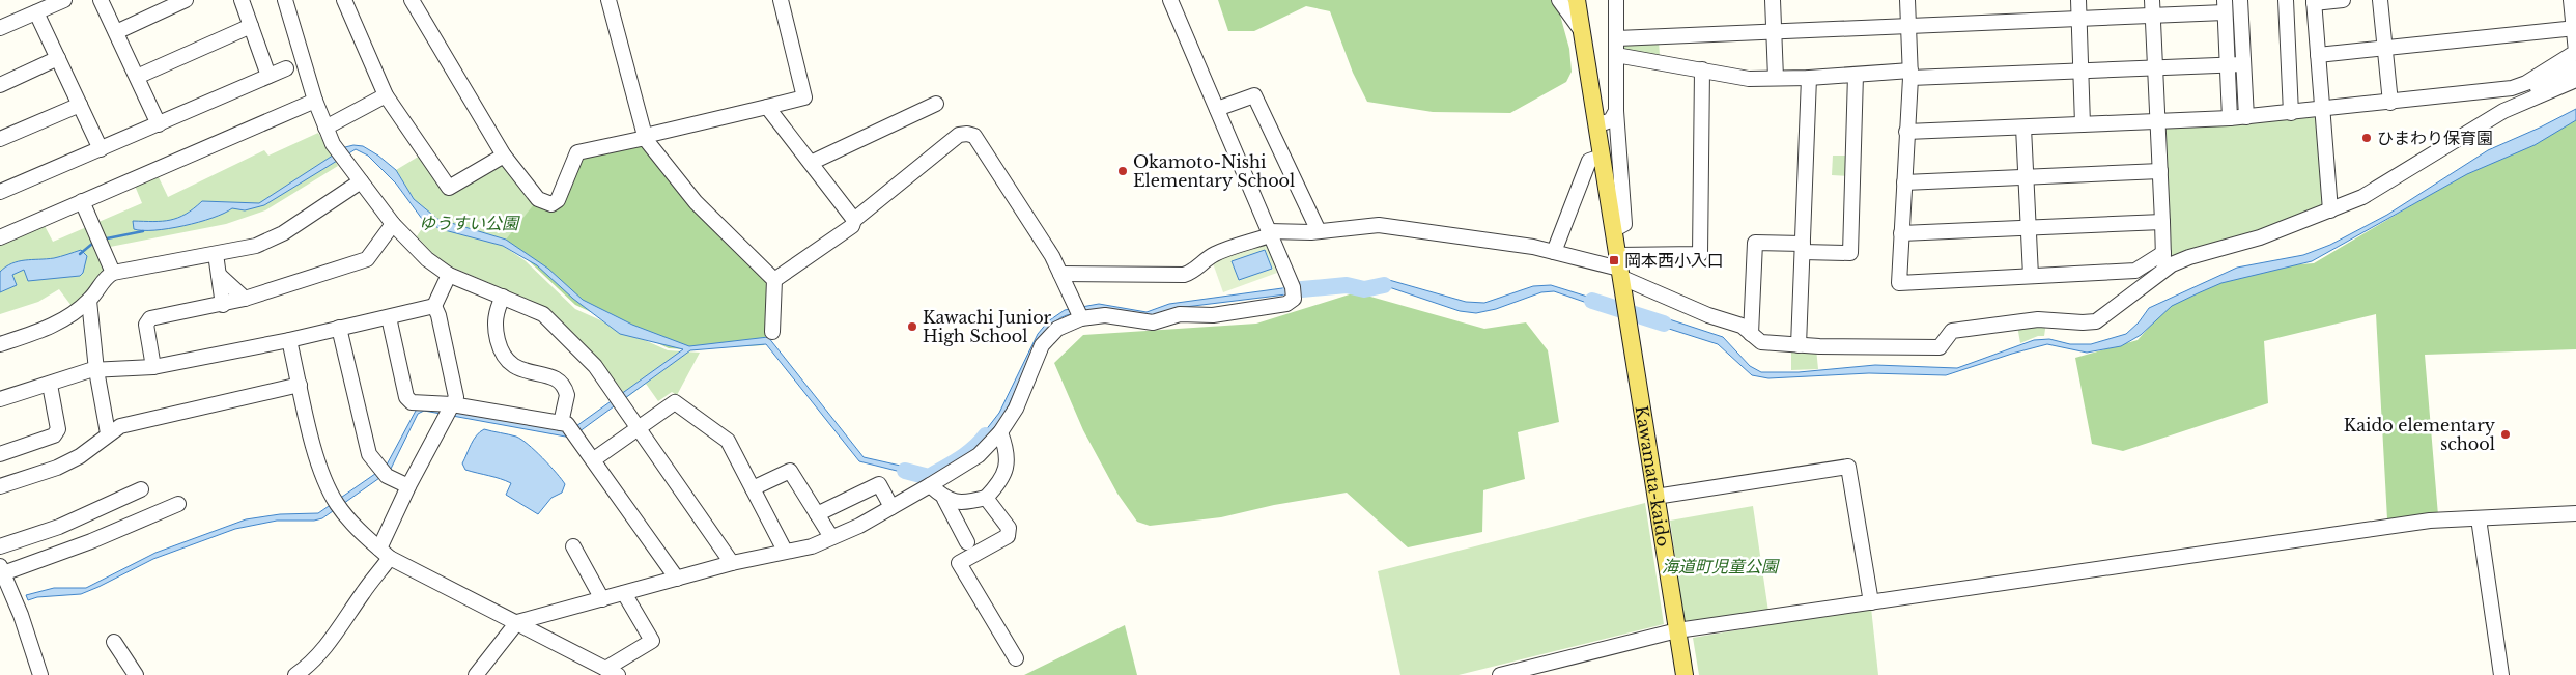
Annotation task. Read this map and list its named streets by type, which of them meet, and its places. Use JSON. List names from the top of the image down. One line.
{"streets":{"main road":["Kawamata-kaido"]},"parks":["ゆうすい公園","海道町児童公園"],"places":{"other":["ひまわり保育園","Okamoto-Nishi Elementary School","Kawachi Junior High School","Kaido elementary school"],"transit":["岡本西小入口"]}}
